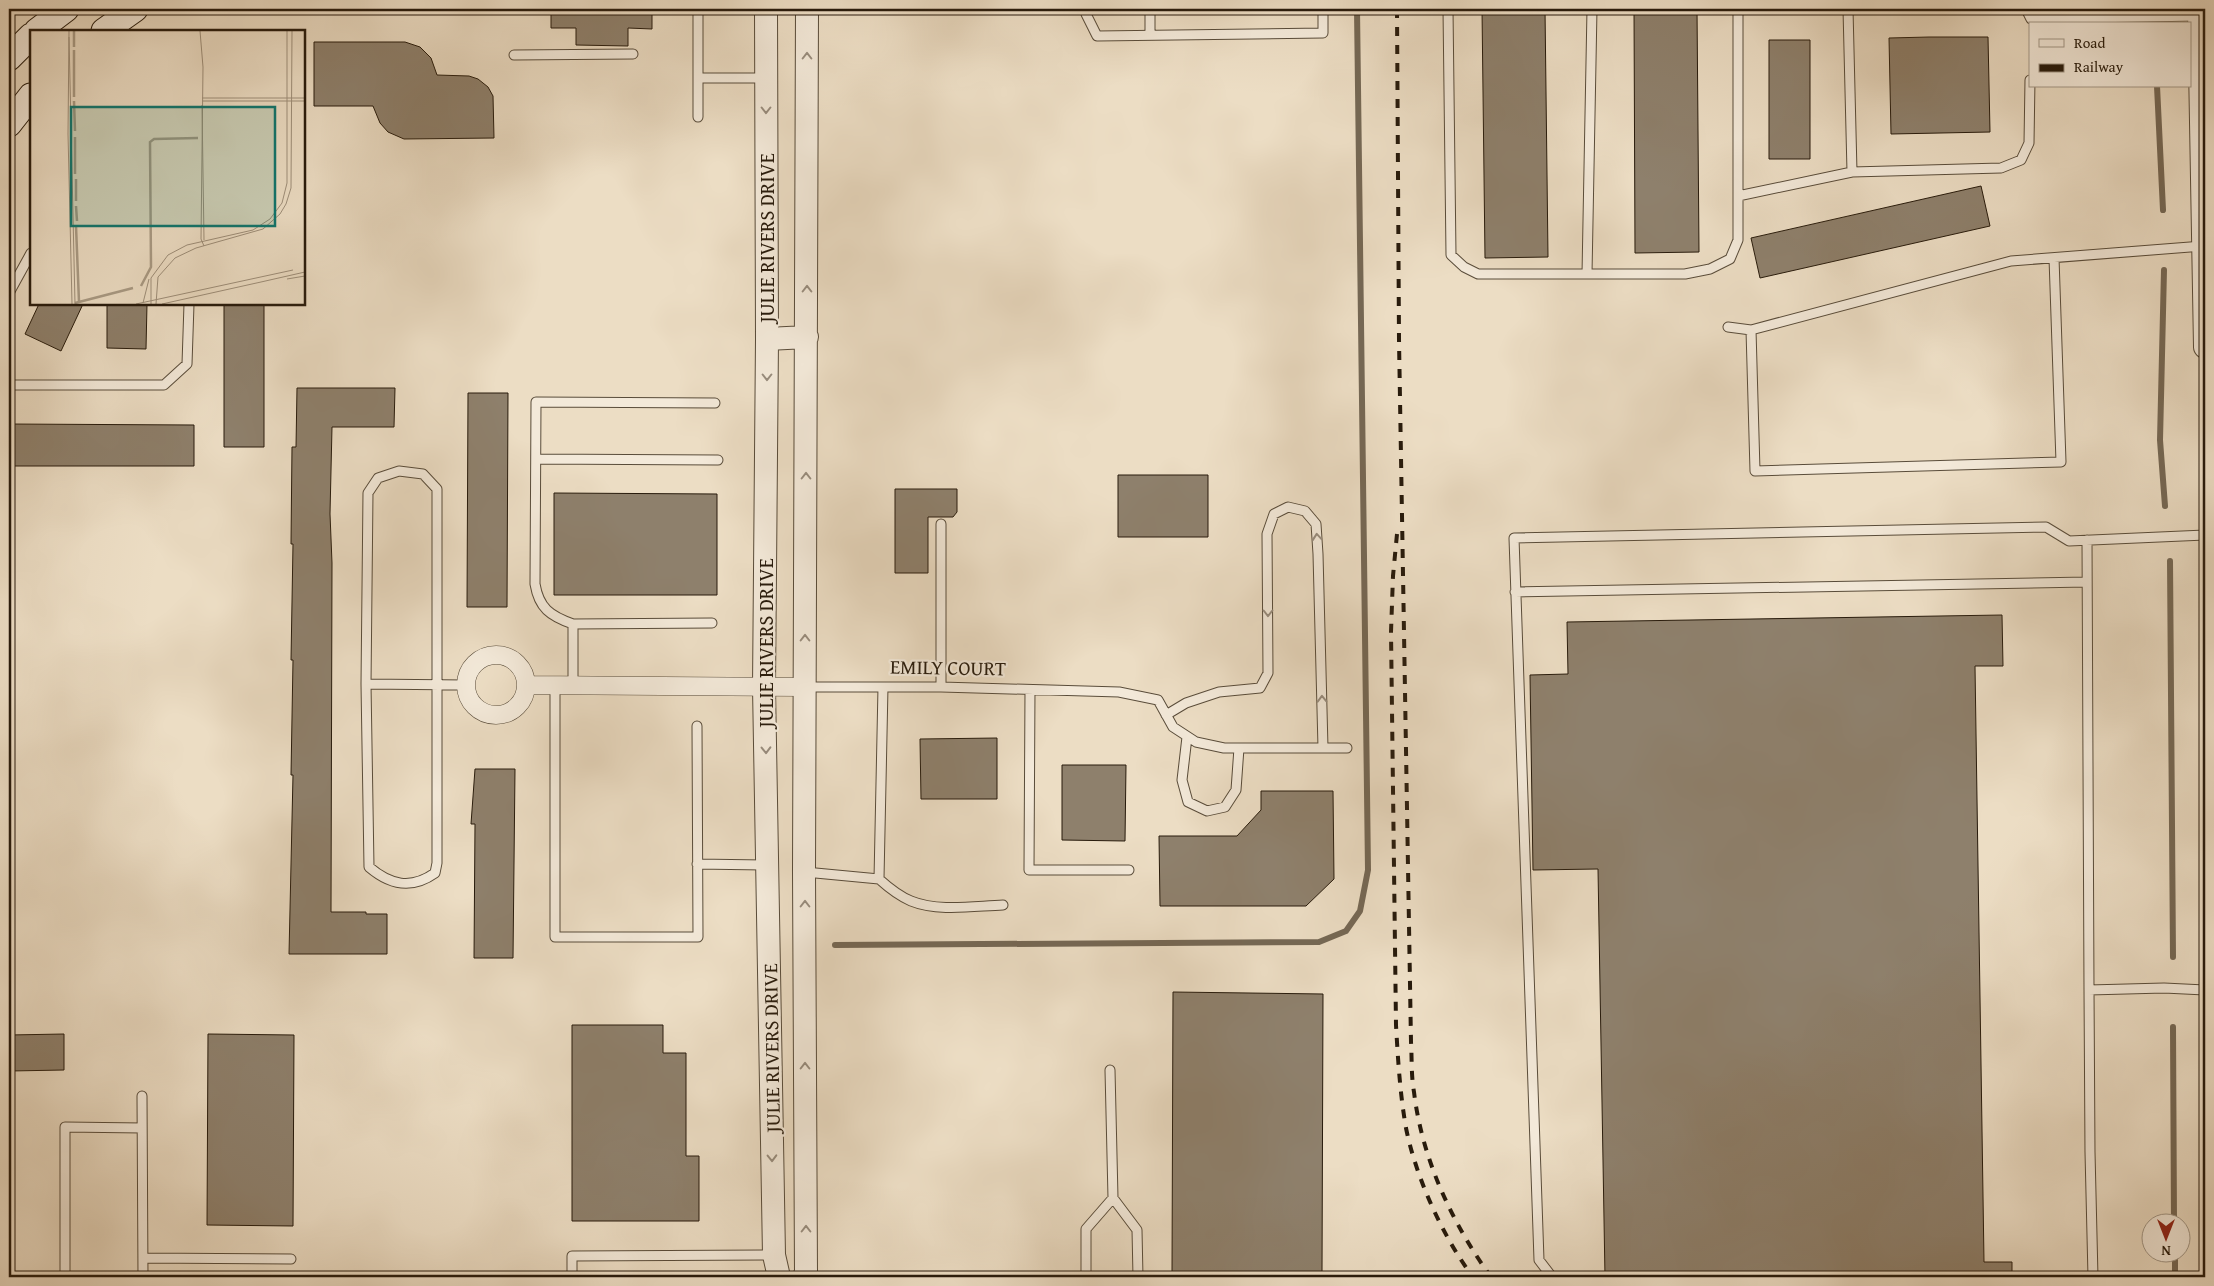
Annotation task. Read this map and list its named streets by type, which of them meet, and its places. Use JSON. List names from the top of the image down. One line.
{"streets":{"street":["JULIE RIVERS DRIVE","EMILY COURT"]},"crossings":[["JULIE RIVERS DRIVE","EMILY COURT"]],"legend":["Road","Railway"],"north":"bottom"}
